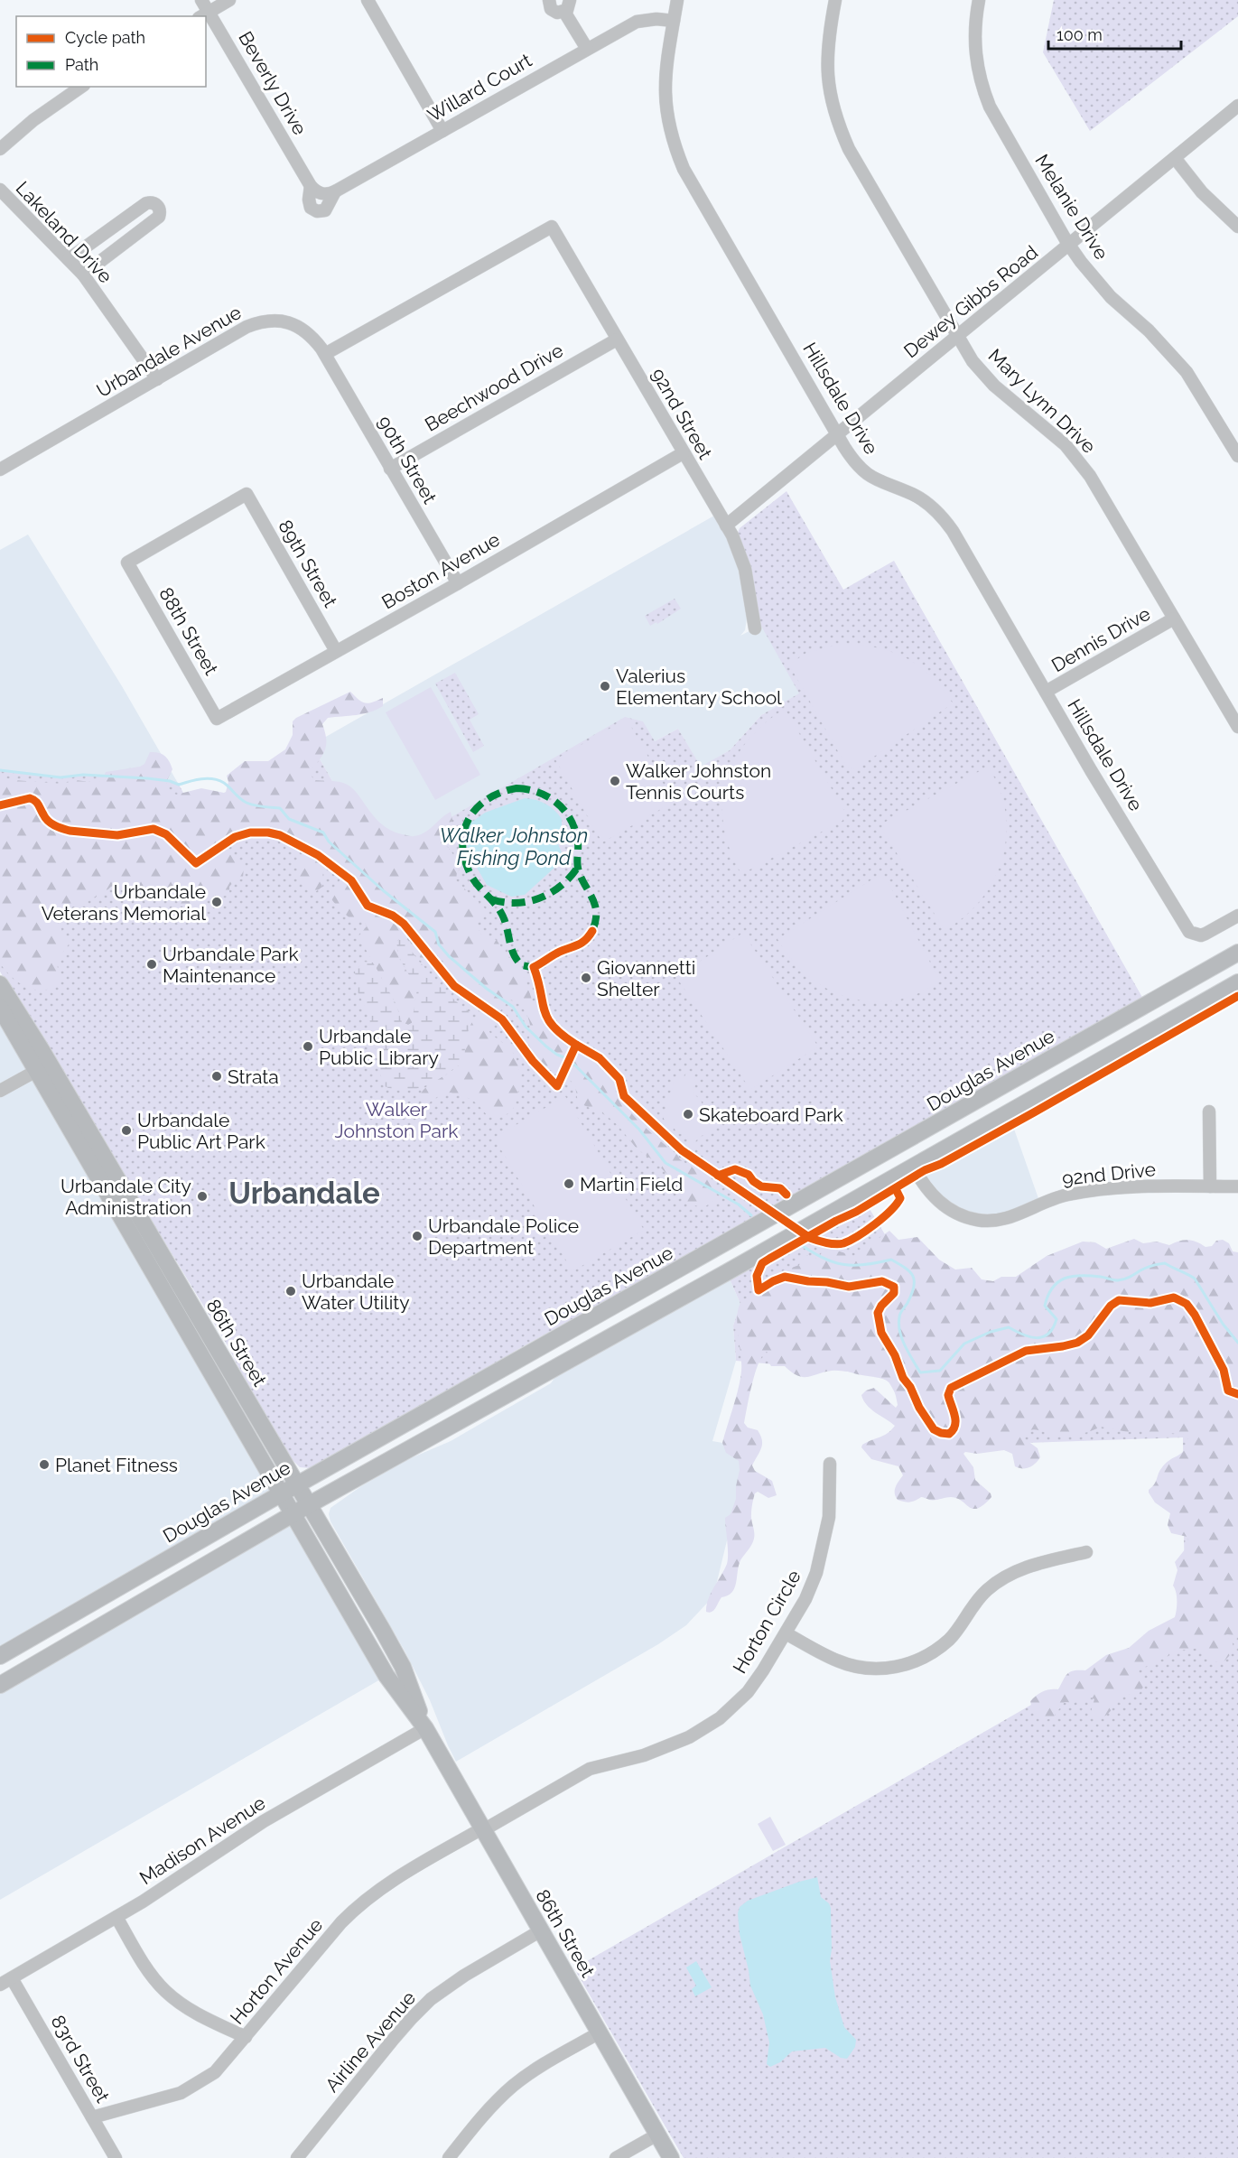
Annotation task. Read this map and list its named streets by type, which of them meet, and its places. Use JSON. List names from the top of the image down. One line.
{"streets":{"main road":["Douglas Avenue","86th Street"],"street":["Beverly Drive","Willard Court","Melanie Drive","Lakeland Drive","Dewey Gibbs Road","Urbandale Avenue","Beechwood Drive","Hillsdale Drive","Mary Lynn Drive","92nd Street","90th Street","89th Street","Boston Avenue","88th Street","Dennis Drive","92nd Drive","Horton Circle","Madison Avenue","Horton Avenue","Airline Avenue","83rd Street"]},"crossings":[["Beverly Drive","Willard Court"],["Willard Court","Hillsdale Drive"],["Melanie Drive","Dewey Gibbs Road"],["Lakeland Drive","Urbandale Avenue"],["Dewey Gibbs Road","Hillsdale Drive"],["Dewey Gibbs Road","Mary Lynn Drive"],["Dewey Gibbs Road","92nd Street"],["Urbandale Avenue","92nd Street"],["Urbandale Avenue","90th Street"],["Beechwood Drive","92nd Street"],["Beechwood Drive","90th Street"],["Hillsdale Drive","Dennis Drive"],["Mary Lynn Drive","Dennis Drive"],["92nd Street","90th Street"],["92nd Street","Boston Avenue"],["90th Street","Boston Avenue"],["89th Street","Boston Avenue"],["89th Street","88th Street"],["Boston Avenue","88th Street"],["Douglas Avenue","86th Street"],["86th Street","Horton Circle"],["86th Street","Madison Avenue"],["86th Street","Horton Avenue"],["86th Street","Airline Avenue"],["Horton Circle","Horton Avenue"],["Madison Avenue","83rd Street"],["Horton Avenue","83rd Street"]],"districts":["Urbandale"],"water":["Walker Johnston Fishing Pond"],"parks":["Walker Johnston Park"],"places":["Valerius Elementary School","Walker Johnston Tennis Courts","Urbandale Veterans Memorial","Urbandale Park Maintenance","Giovannetti Shelter","Urbandale Public Library","Strata","Skateboard Park","Urbandale Public Art Park","Martin Field","Urbandale City Administration","Urbandale Police Department","Urbandale Water Utility","Planet Fitness"],"legend":["Cycle path","Path"],"scale_bar":"100 m"}
